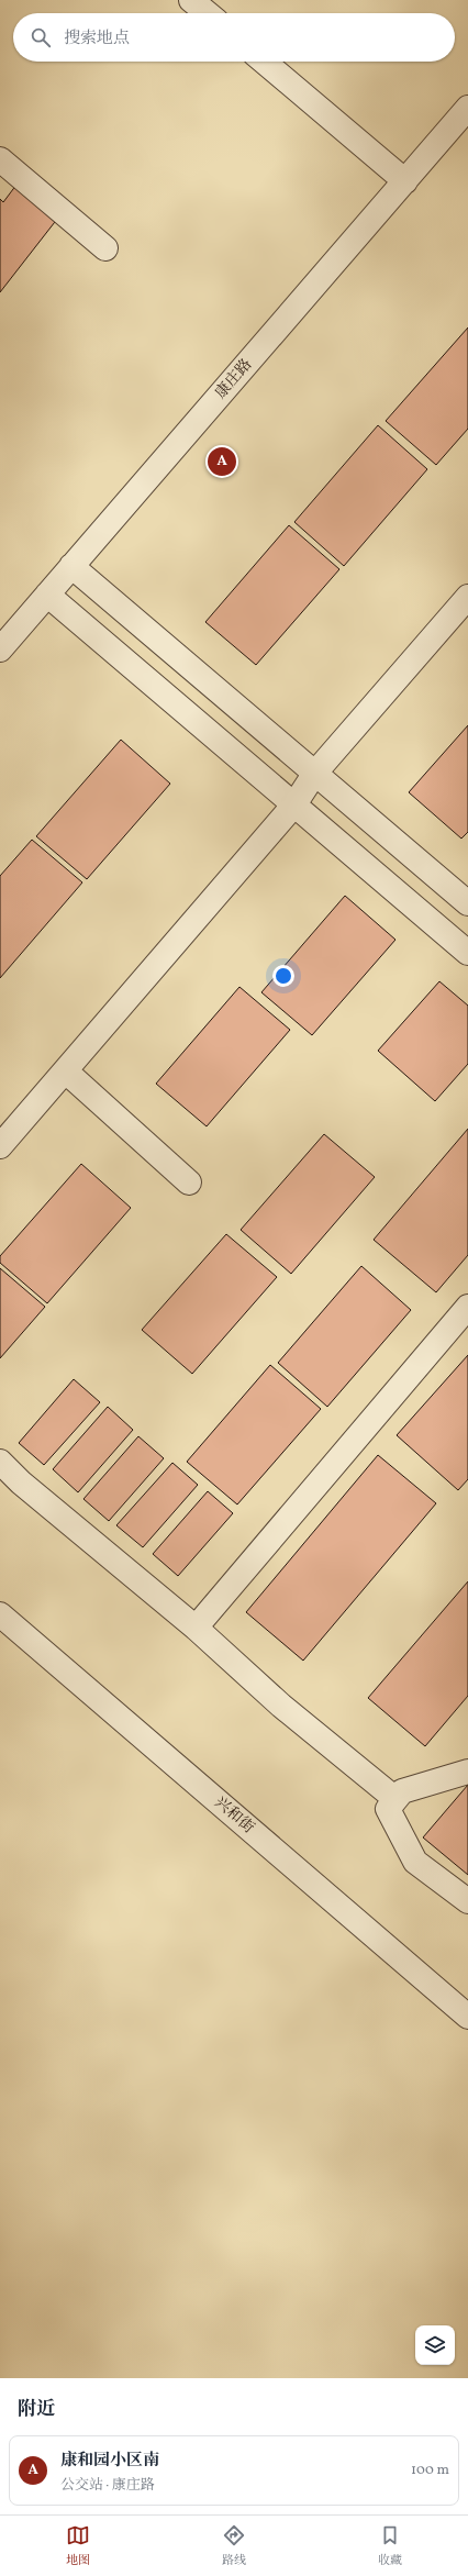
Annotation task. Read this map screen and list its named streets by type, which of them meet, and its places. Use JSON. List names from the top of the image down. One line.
{"streets":{"street":["康庄路","兴和街"]},"page":{"search":"搜索地点","pins":"A","heading":"附近","list":[{"mark":"A","name":"康和园小区南","note":"公交站 · 康庄路","value":"100 m"}],"nav":["地图","路线","收藏"]}}
